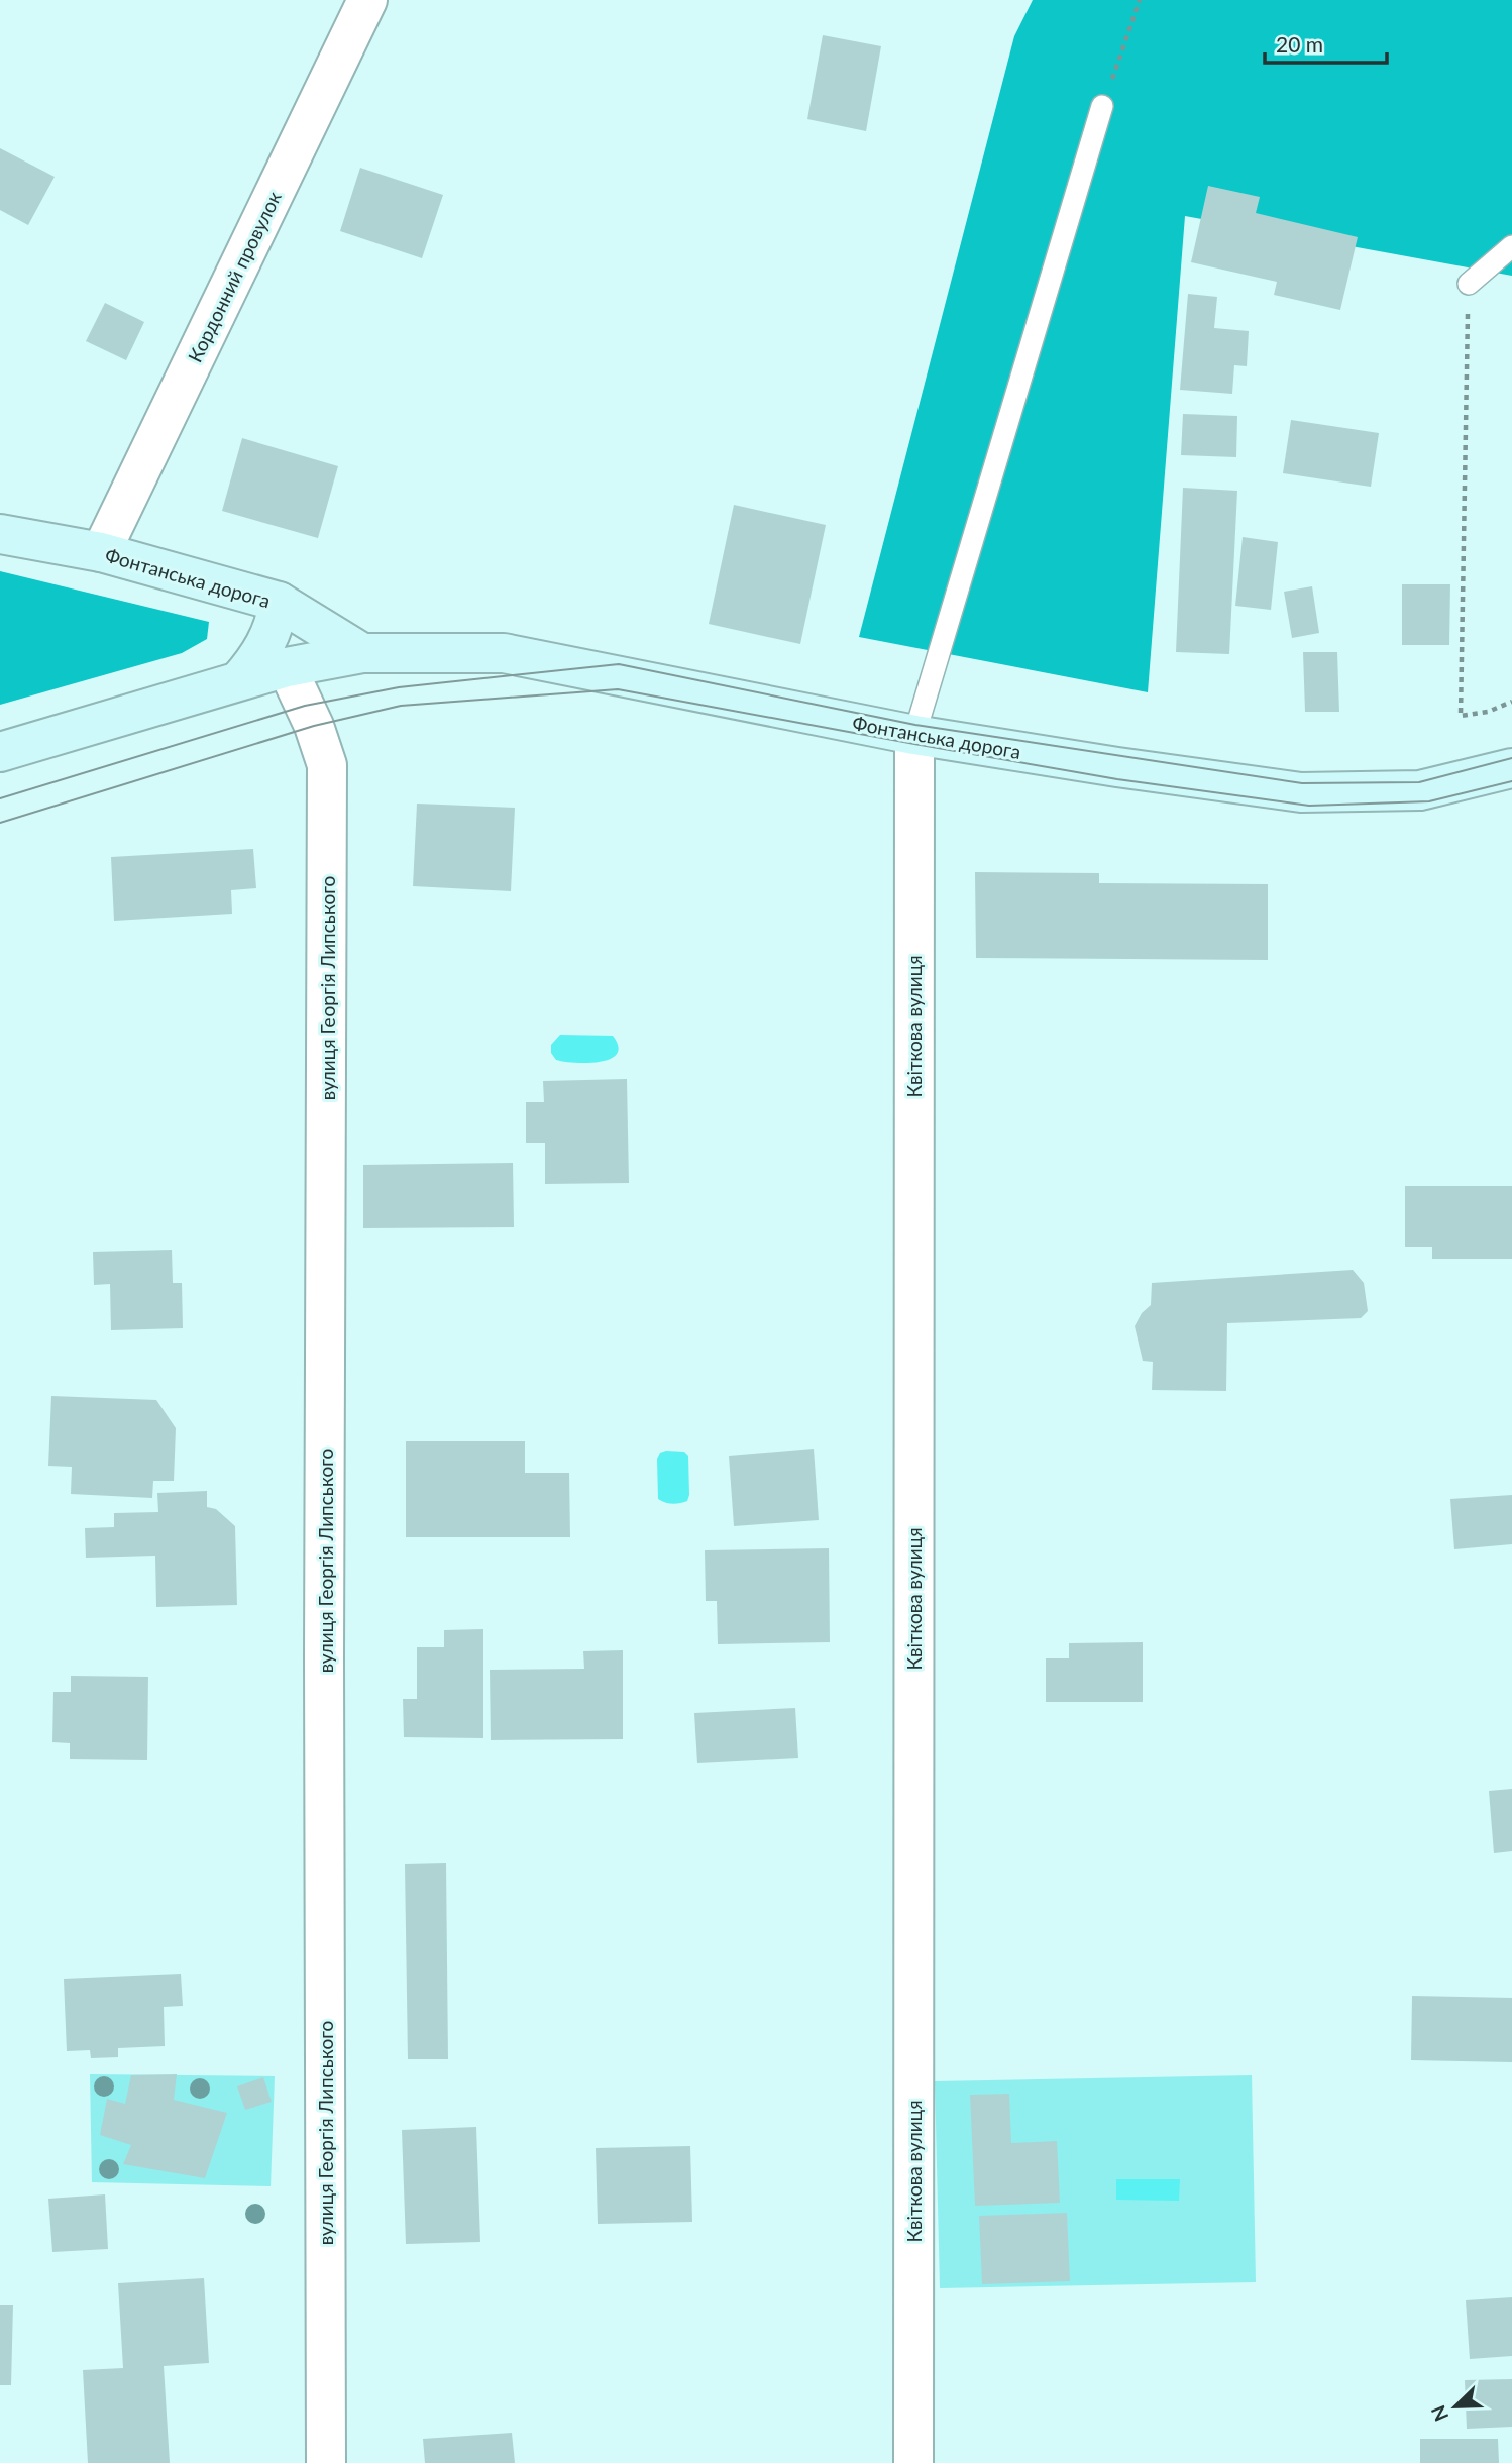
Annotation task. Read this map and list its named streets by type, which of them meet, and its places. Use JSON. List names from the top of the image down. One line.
{"streets":{"main road":["Фонтанська дорога"],"street":["Кордонний провулок","вулиця Георгія Липського","Квіткова вулиця"]},"crossings":[["Кордонний провулок","Фонтанська дорога"],["Фонтанська дорога","вулиця Георгія Липського"],["Фонтанська дорога","Квіткова вулиця"]],"scale_bar":"20 m","north":"bottom left"}
